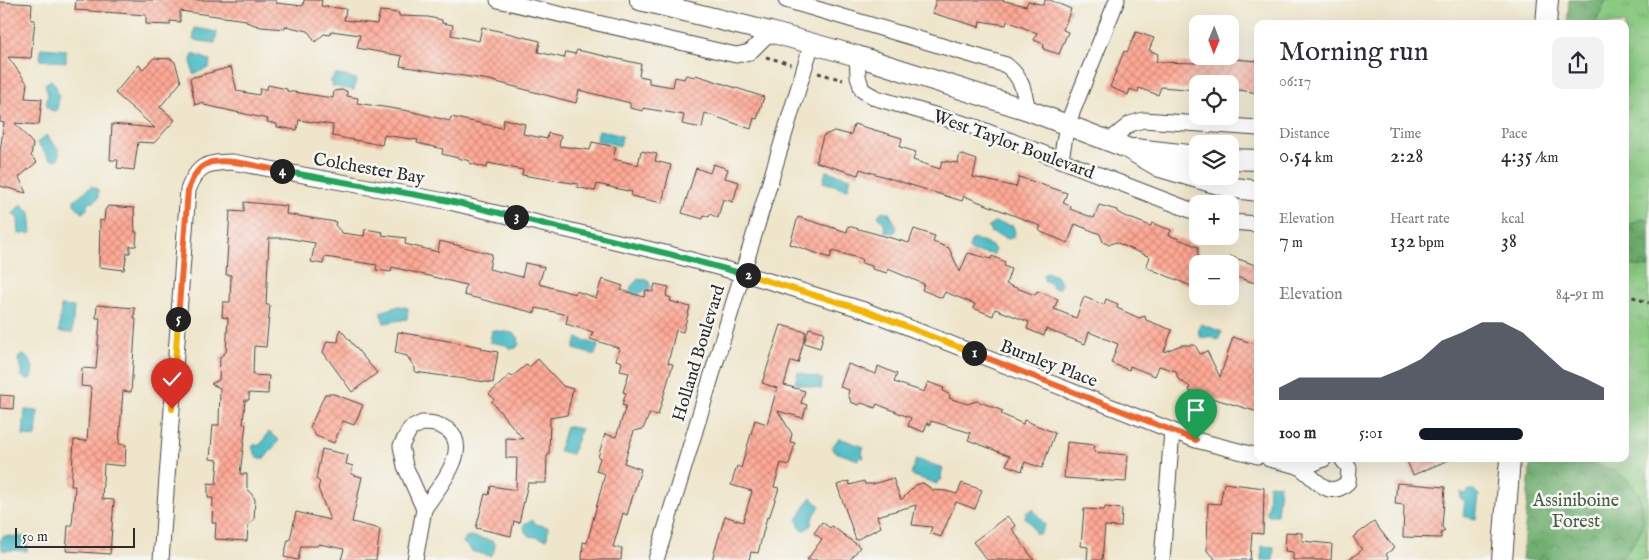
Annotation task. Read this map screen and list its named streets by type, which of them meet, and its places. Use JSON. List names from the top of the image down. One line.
{"streets":{"street":["West Taylor Boulevard","Colchester Bay","Holland Boulevard","Burnley Place"]},"crossings":[["West Taylor Boulevard","Holland Boulevard"],["Colchester Bay","Holland Boulevard"],["Colchester Bay","Burnley Place"],["Holland Boulevard","Burnley Place"]],"parks":["Assiniboine Forest"],"scale_bar":"50 m","north":"bottom","page":{"map_buttons":["+","−"],"heading":["Morning run","06:17"],"stats":[["Distance","0.54 km"],["Time","2:28"],["Pace","4:35 /km"],["Elevation","7 m"],["Heart rate","132 bpm"],["kcal","38"]],"pins":["4","3","2","5","1"],"chart":["Elevation","84–91 m"],"list":[{"name":"100 m","note":"5:01"}],"scale":"50 m"}}
